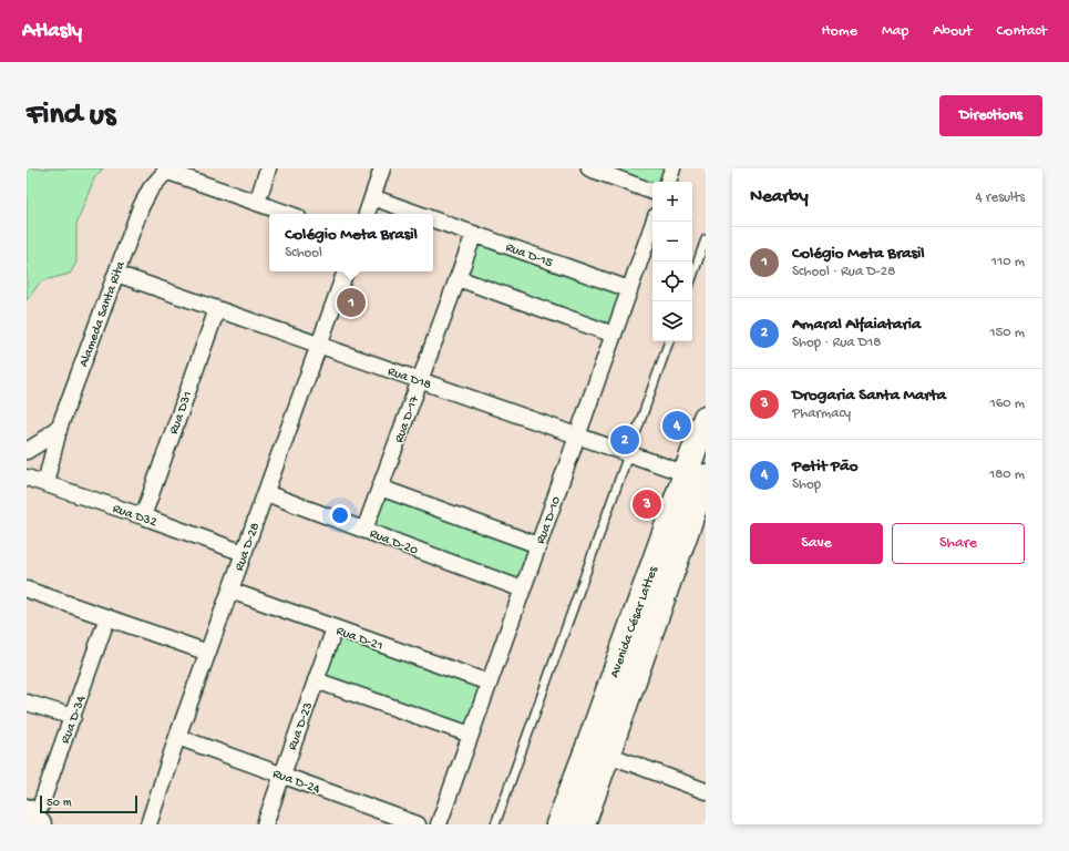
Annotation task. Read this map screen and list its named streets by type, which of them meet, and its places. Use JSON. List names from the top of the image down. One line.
{"streets":{"main road":["Avenida César Lattes"],"street":["Rua D-15","Alameda Santa Rita","Rua D18","Rua D31","Rua D-17","Rua D32","Rua D-10","Rua D-20","Rua D-28","Rua D-21","Rua D-34","Rua D-23","Rua D-24"]},"crossings":[["Rua D-15","Rua D-17"],["Rua D-15","Rua D-10"],["Alameda Santa Rita","Rua D18"],["Rua D18","Rua D31"],["Rua D18","Rua D-17"],["Rua D18","Rua D-10"],["Rua D18","Rua D-28"],["Rua D18","Avenida César Lattes"],["Rua D31","Rua D32"],["Rua D-17","Rua D-20"],["Rua D32","Rua D-28"],["Rua D-10","Rua D-20"],["Rua D-10","Rua D-21"],["Rua D-20","Rua D-28"],["Rua D-28","Rua D-21"],["Rua D-28","Rua D-24"],["Rua D-21","Rua D-23"],["Rua D-23","Rua D-24"]],"scale_bar":"50 m","page":{"header":"Atlasly","nav":["Home","Map","About","Contact"],"buttons":["Directions",["Save","Share"]],"title":"Find us","heading":["Nearby","4 results"],"map_buttons":["+","−"],"popup":["Colégio Meta Brasil","School"],"list":[{"mark":"1","name":"Colégio Meta Brasil","note":"School · Rua D-28","value":"110 m"},{"mark":"2","name":"Amaral Alfaiataria","note":"Shop · Rua D18","value":"150 m"},{"mark":"3","name":"Drogaria Santa Marta","note":"Pharmacy","value":"160 m"},{"mark":"4","name":"Petit Pão","note":"Shop","value":"180 m"}],"pins":["1","4","2","3"],"scale":"50 m"}}
